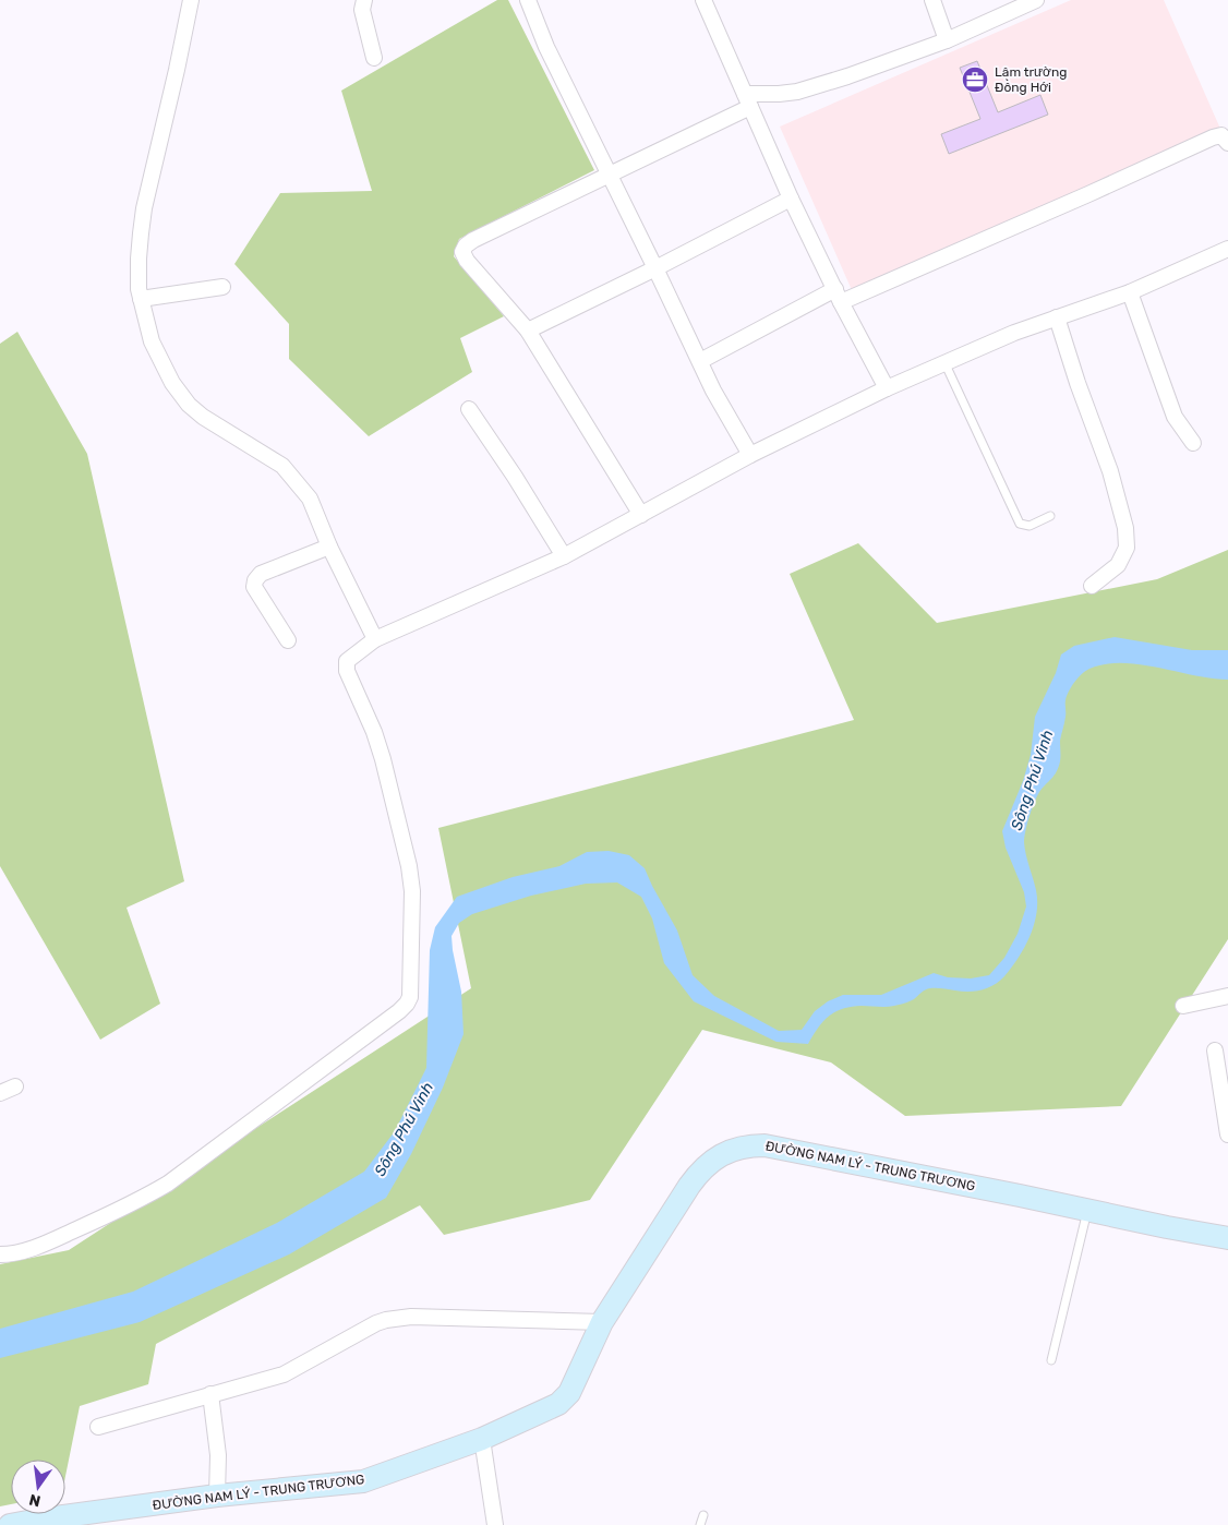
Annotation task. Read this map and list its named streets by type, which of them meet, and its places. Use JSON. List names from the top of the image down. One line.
{"streets":{"main road":["ĐƯỜNG NAM LÝ - TRUNG TRƯƠNG"]},"water":["Sông Phú Vinh"],"places":{"office":["Lâm trường Đồng Hới"]},"north":"bottom"}
